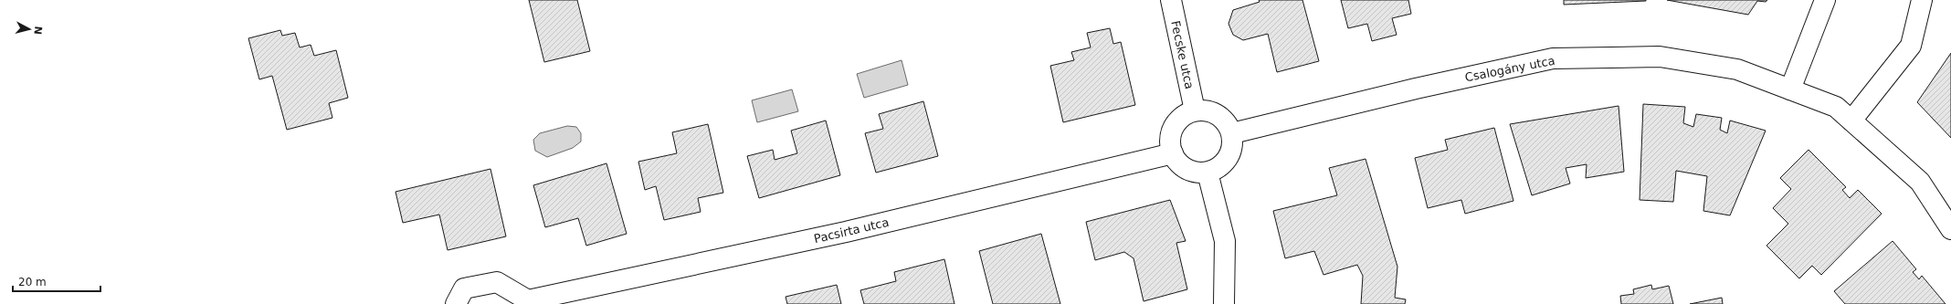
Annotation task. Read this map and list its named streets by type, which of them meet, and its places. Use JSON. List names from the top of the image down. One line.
{"streets":{"street":["Fecske utca","Csalogány utca","Pacsirta utca"]},"crossings":[["Fecske utca","Csalogány utca"],["Fecske utca","Pacsirta utca"],["Csalogány utca","Pacsirta utca"]],"scale_bar":"20 m","north":"right"}
